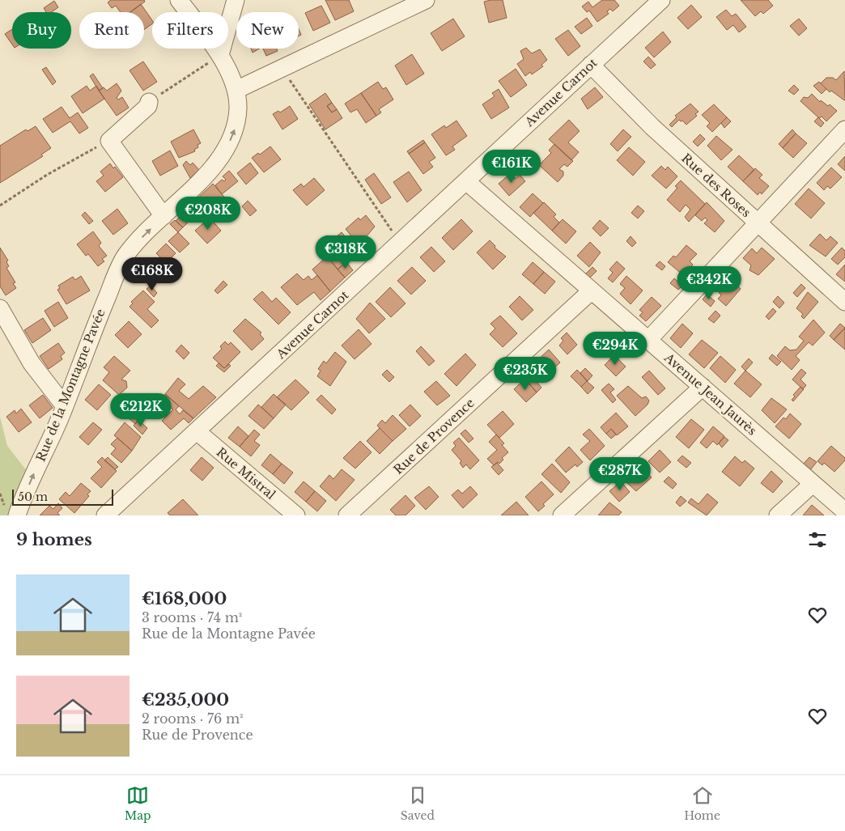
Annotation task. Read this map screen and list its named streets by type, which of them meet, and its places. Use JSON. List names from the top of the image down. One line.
{"streets":{"street":["Avenue Carnot","Rue des Roses","Rue de la Montagne Pavée","Avenue Jean Jaurès","Rue de Provence","Rue Mistral"]},"crossings":[["Avenue Carnot","Rue des Roses"],["Avenue Carnot","Avenue Jean Jaurès"],["Avenue Carnot","Rue Mistral"],["Avenue Jean Jaurès","Rue de Provence"]],"one_way":["Rue de la Montagne Pavée"],"scale_bar":"50 m","page":{"chip":["Buy","Rent","Filters","New"],"price":["€161K","€208K","€318K","€168K","€342K","€294K","€235K","€212K","€287K"],"scale":"50 m","heading":"9 homes","list":[{"name":"€168,000","note":"3 rooms · 74 m² · Rue de la Montagne Pavée"},{"name":"€235,000","note":"2 rooms · 76 m² · Rue de Provence"}],"tabs":["Map","Saved","Home"]}}
